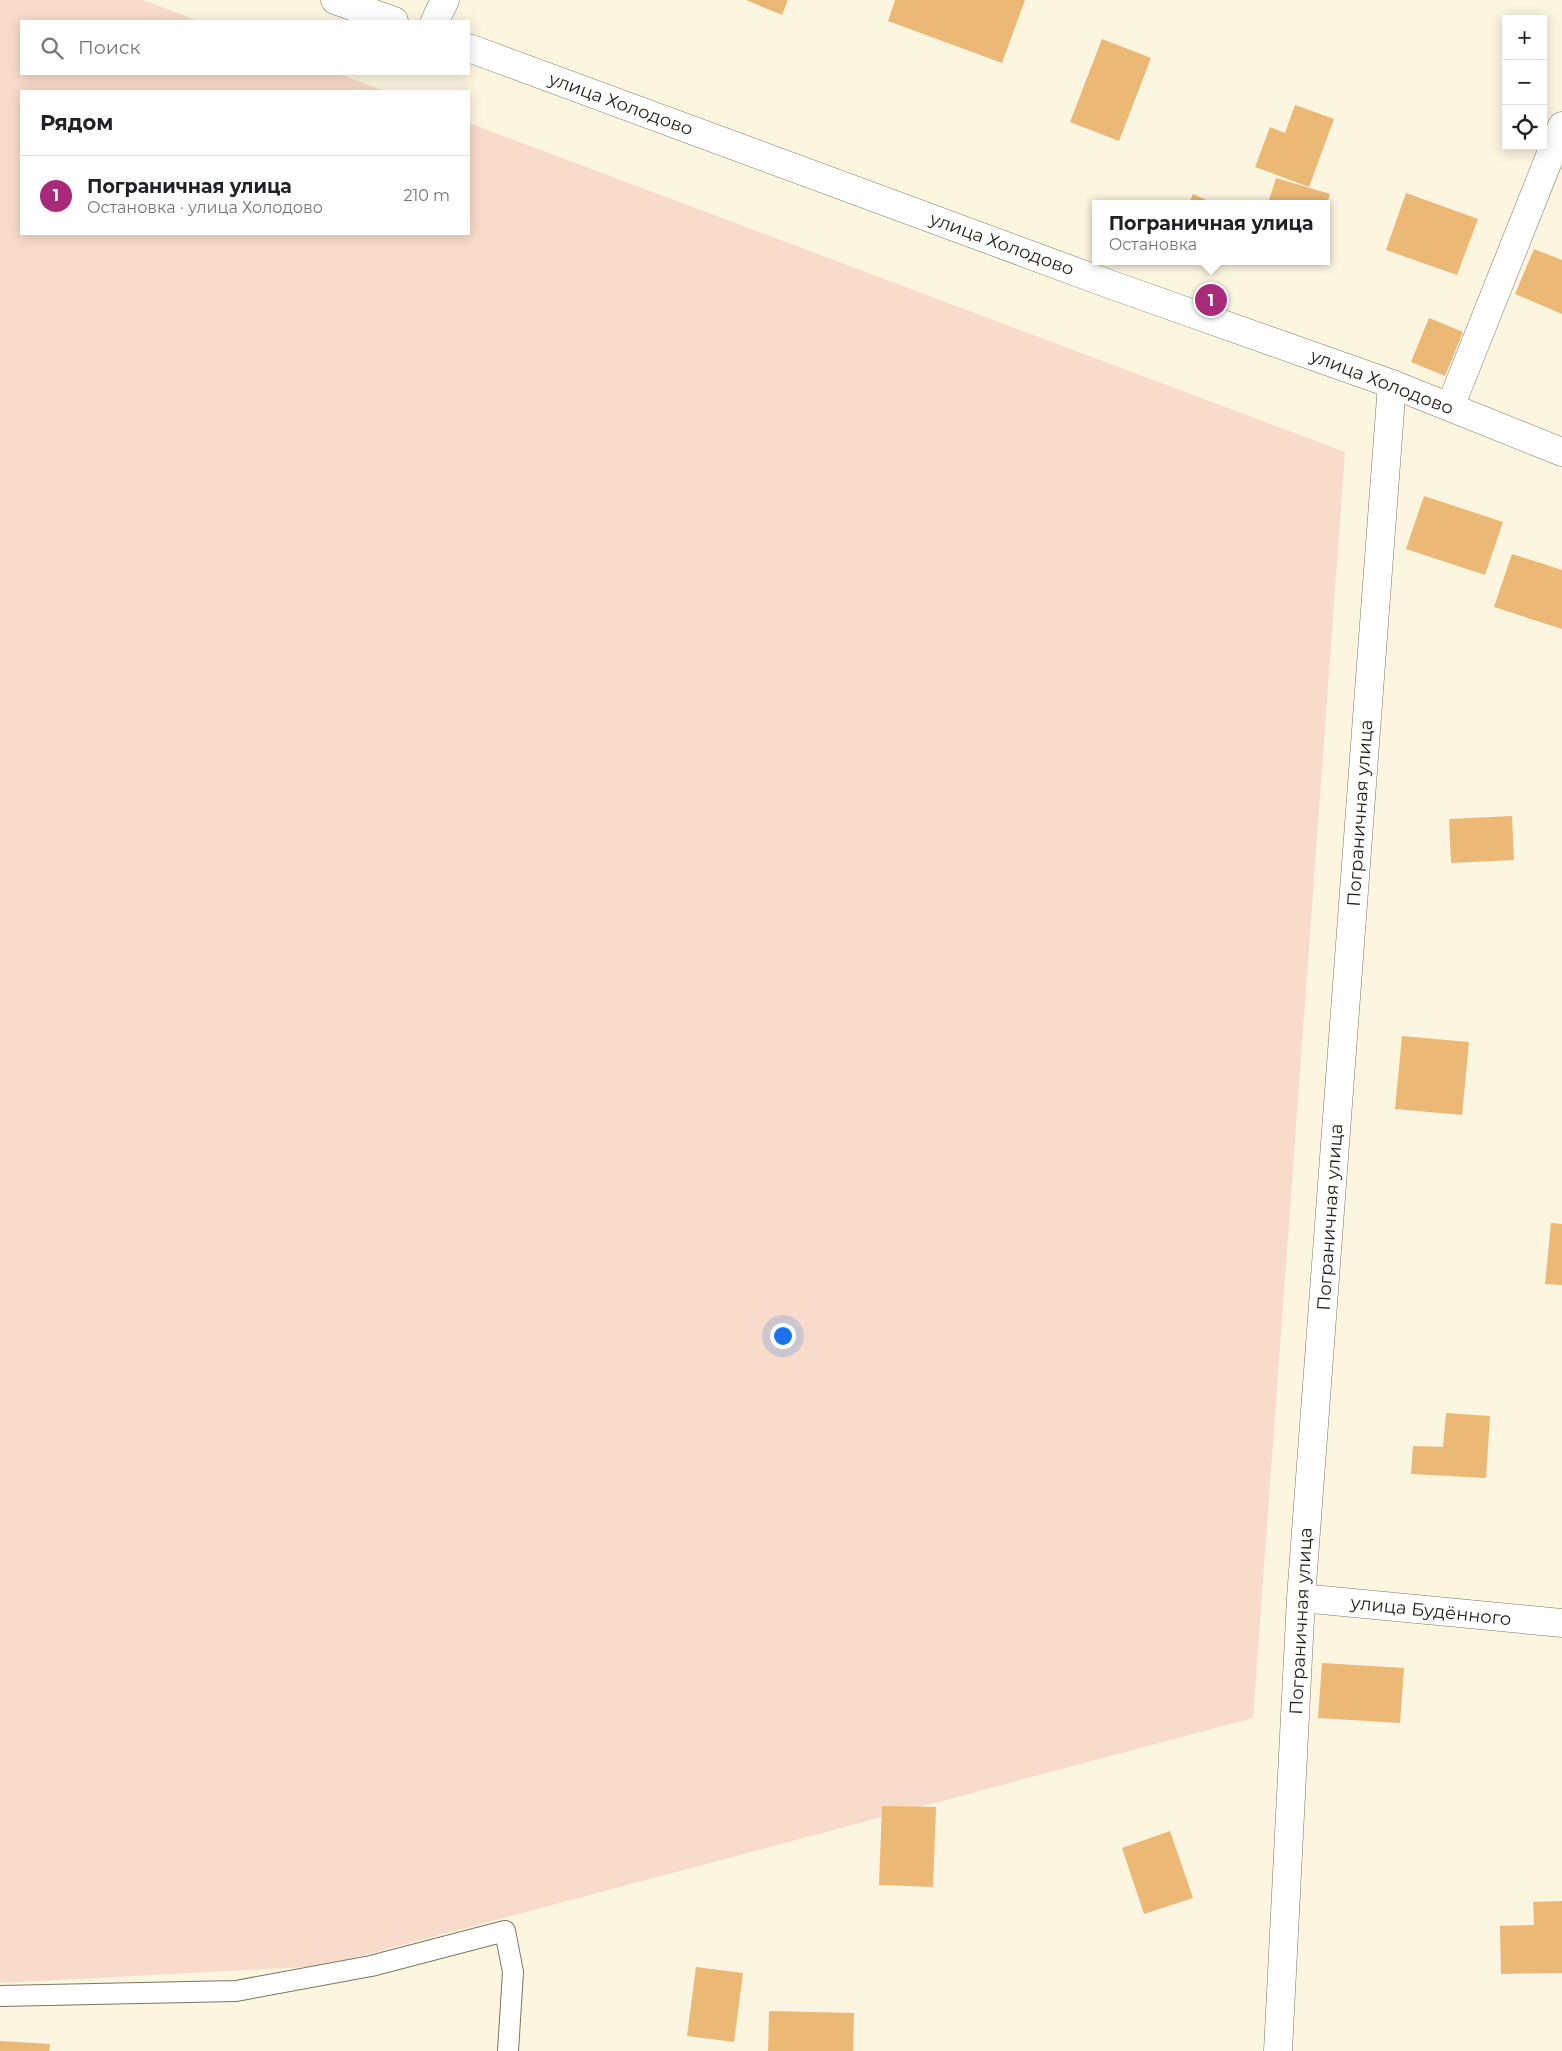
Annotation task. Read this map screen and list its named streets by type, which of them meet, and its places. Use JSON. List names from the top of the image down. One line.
{"streets":{"street":["улица Холодово","Пограничная улица","улица Будённого"]},"crossings":[["улица Холодово","Пограничная улица"],["Пограничная улица","улица Будённого"]],"page":{"map_buttons":["+","−"],"search":"Поиск","heading":"Рядом","list":[{"mark":"1","name":"Пограничная улица","note":"Остановка · улица Холодово","value":"210 m"}],"popup":["Пограничная улица","Остановка"],"pins":"1"}}
